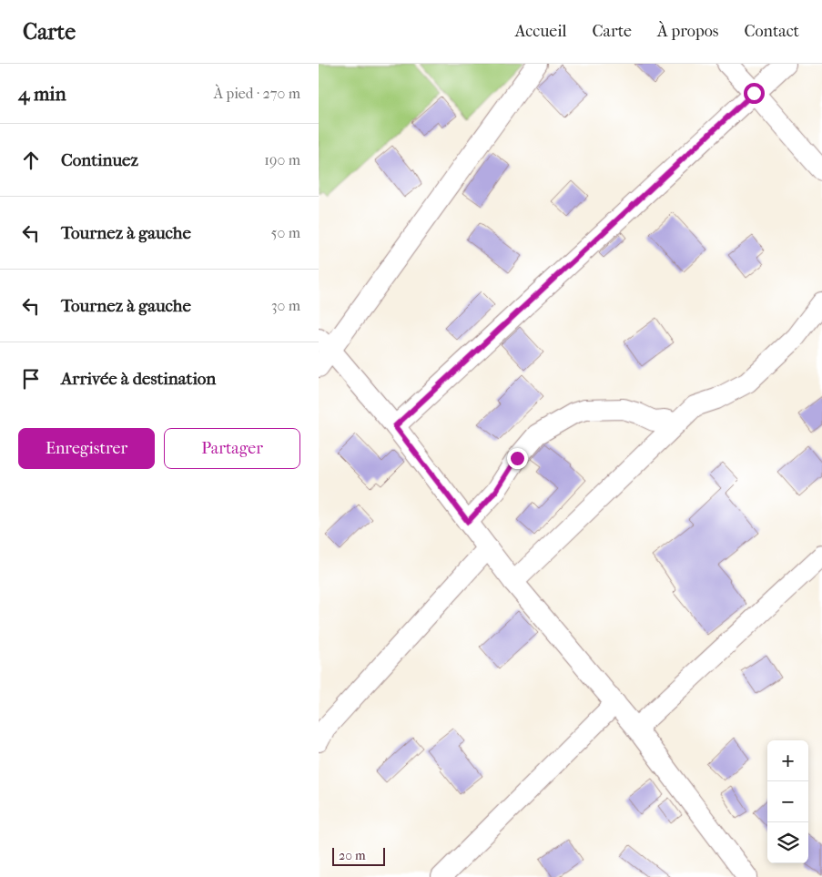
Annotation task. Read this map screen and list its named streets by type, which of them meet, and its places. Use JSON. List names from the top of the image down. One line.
{"scale_bar":"20 m","page":{"header":"Carte","nav":["Accueil","Carte","À propos","Contact"],"heading":["4 min","À pied · 270 m"],"list":[["Continuez","190 m"],["Tournez à gauche","50 m"],["Tournez à gauche","30 m"],"Arrivée à destination"],"buttons":["Enregistrer","Partager"],"map_buttons":["+","−"],"scale":"20 m"}}
